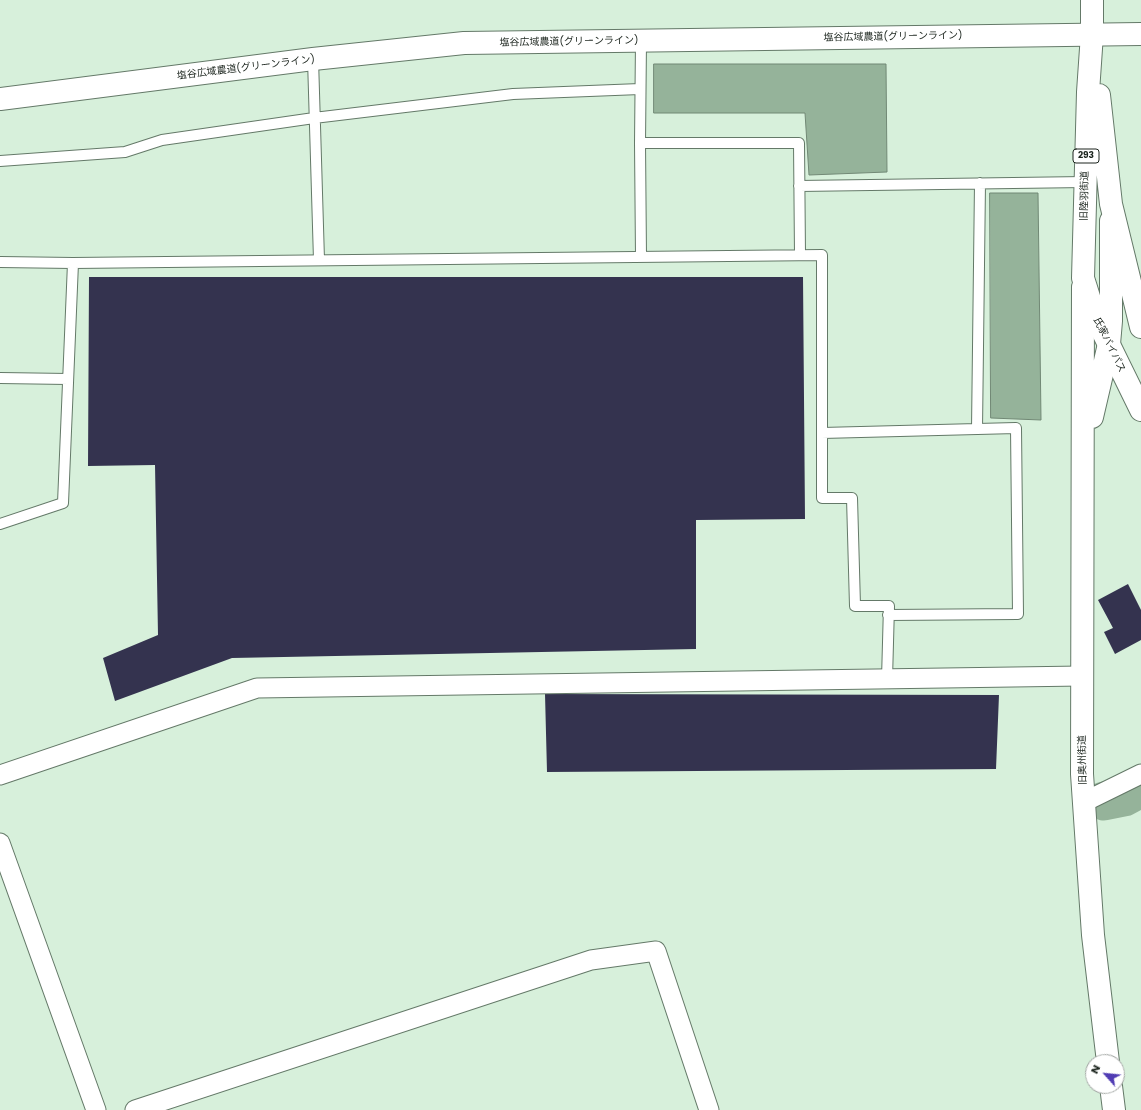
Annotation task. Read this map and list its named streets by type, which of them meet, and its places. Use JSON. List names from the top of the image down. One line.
{"streets":{"main road":["塩谷広域農道(グリーンライン)","293","旧陸羽街道","氏家バイパス","旧奥州街道"]},"crossings":[["塩谷広域農道(グリーンライン)","293"],["塩谷広域農道(グリーンライン)","旧陸羽街道"],["293","旧陸羽街道"],["旧陸羽街道","氏家バイパス"],["旧陸羽街道","旧奥州街道"]],"north":"top left"}
